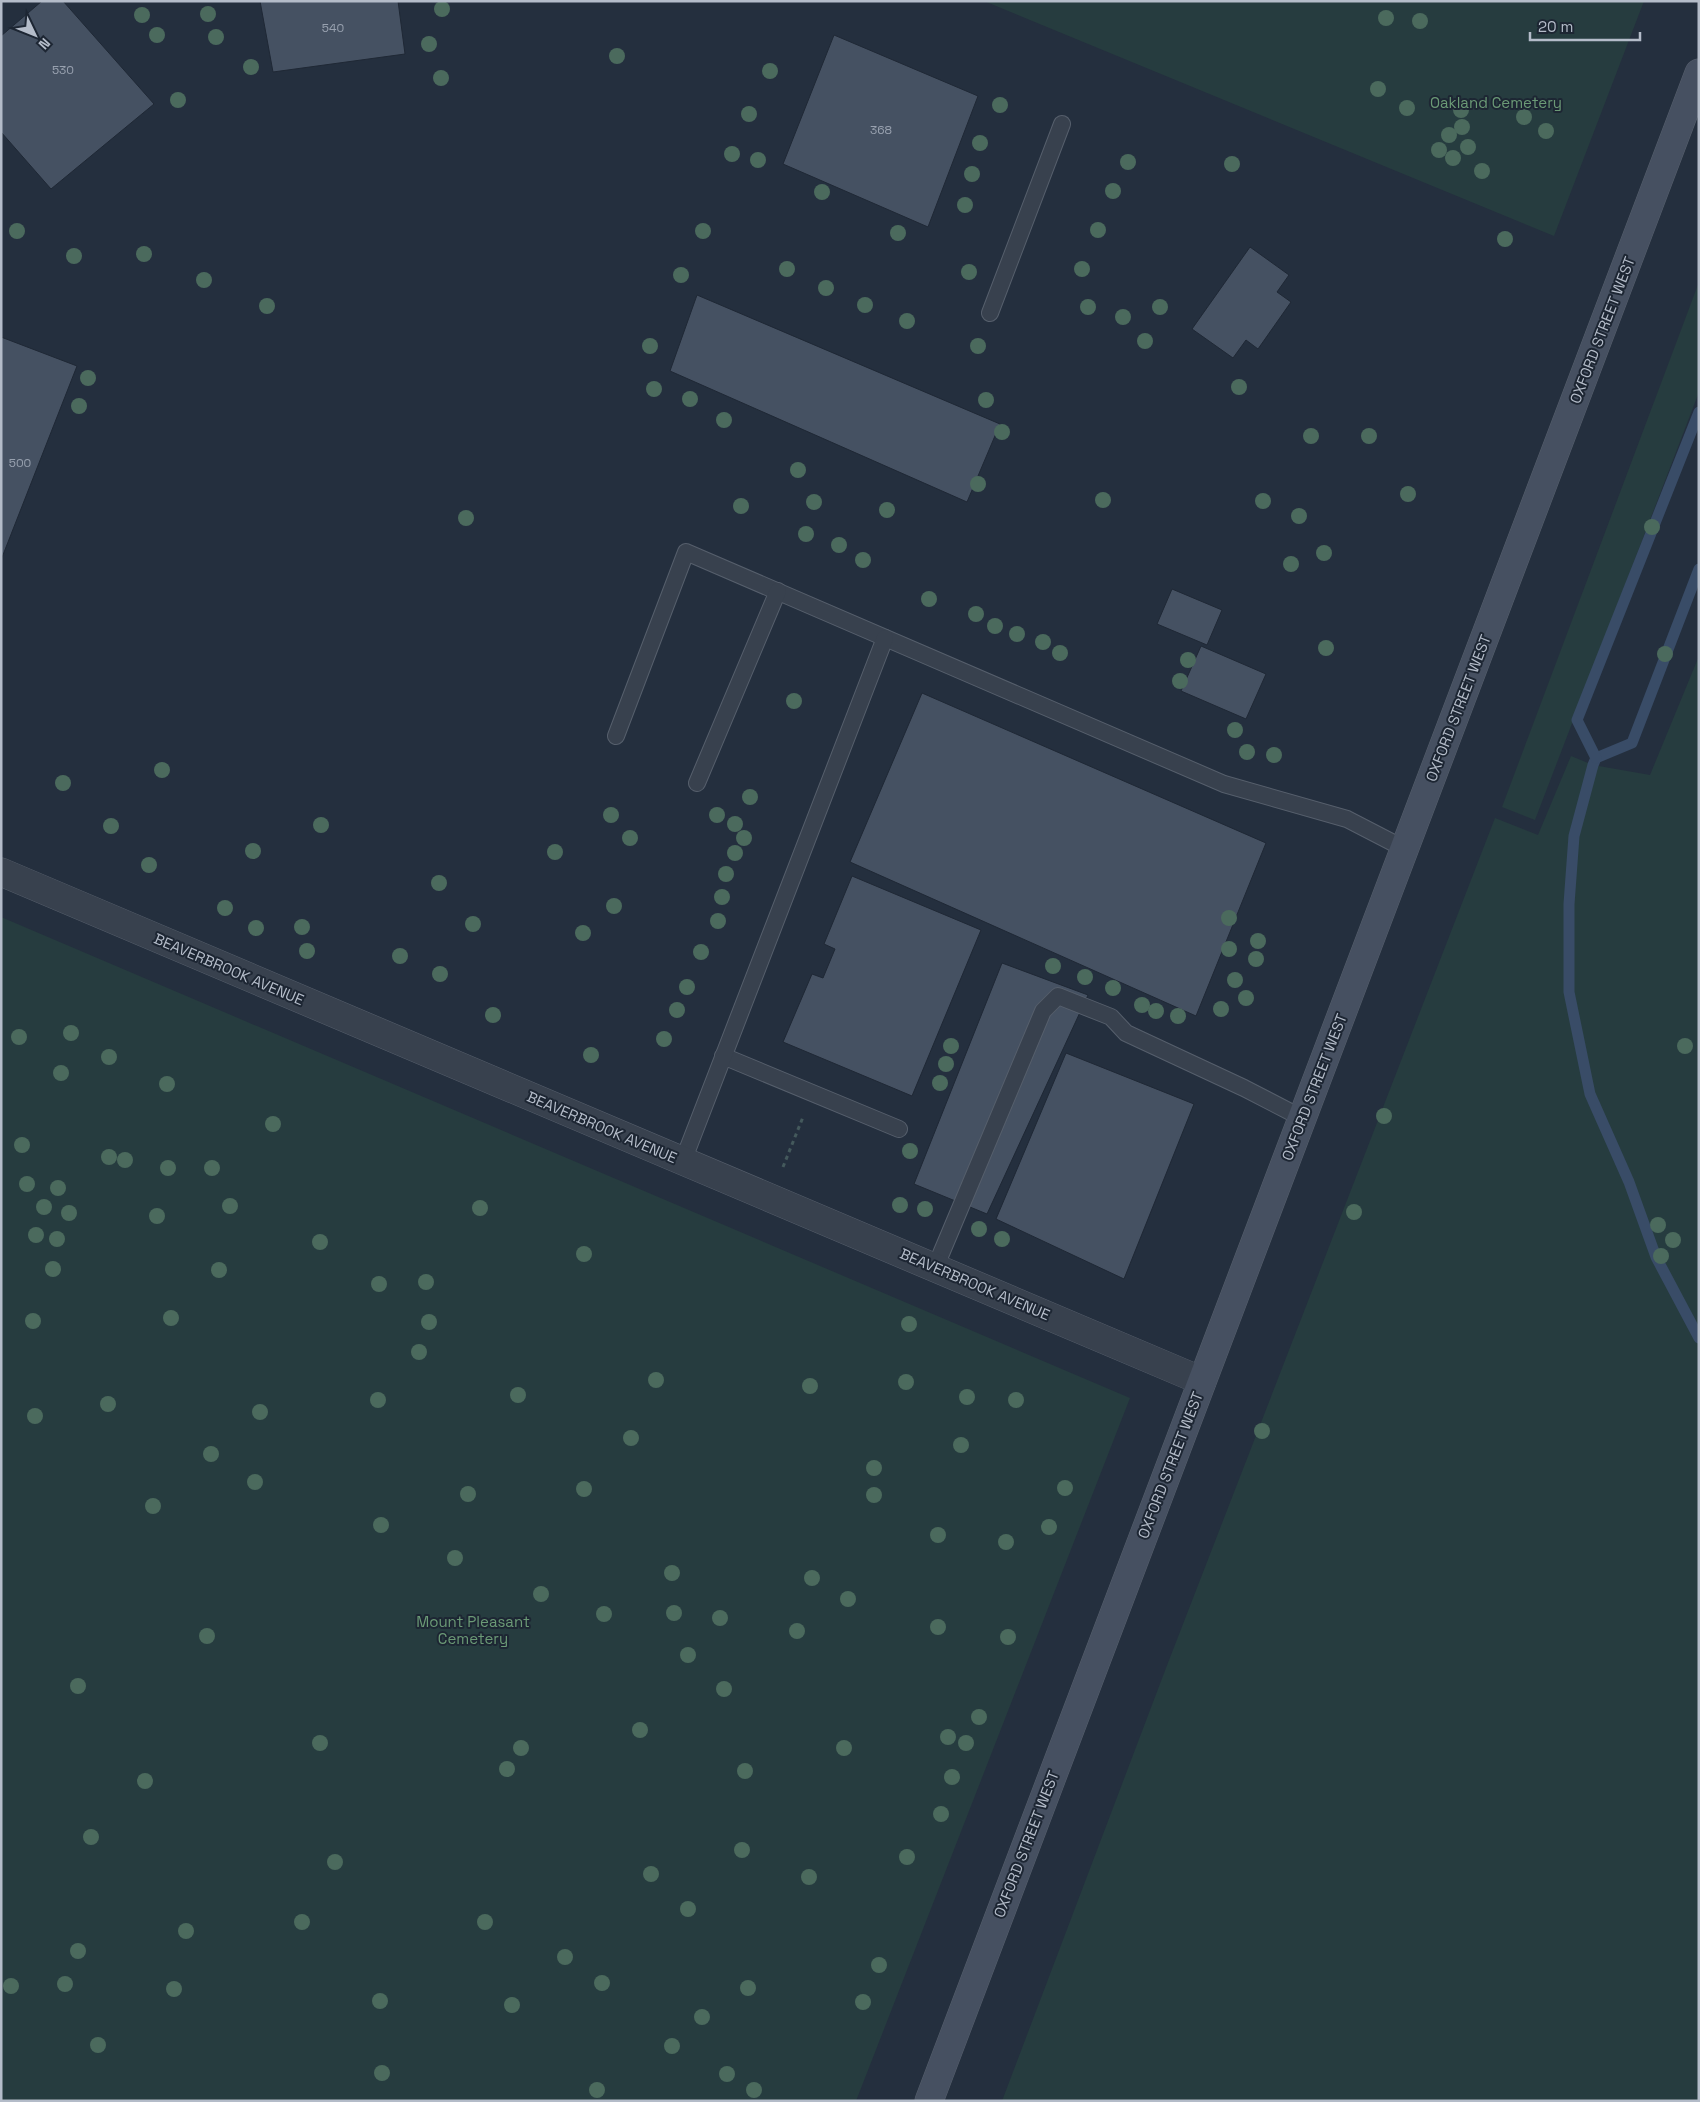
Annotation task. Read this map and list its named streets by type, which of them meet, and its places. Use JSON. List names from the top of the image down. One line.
{"streets":{"main road":["OXFORD STREET WEST"],"street":["BEAVERBROOK AVENUE"]},"crossings":[["OXFORD STREET WEST","BEAVERBROOK AVENUE"]],"parks":["Oakland Cemetery","Mount Pleasant Cemetery"],"house_numbers":["540","530","368","500"],"scale_bar":"20 m","north":"bottom right"}
